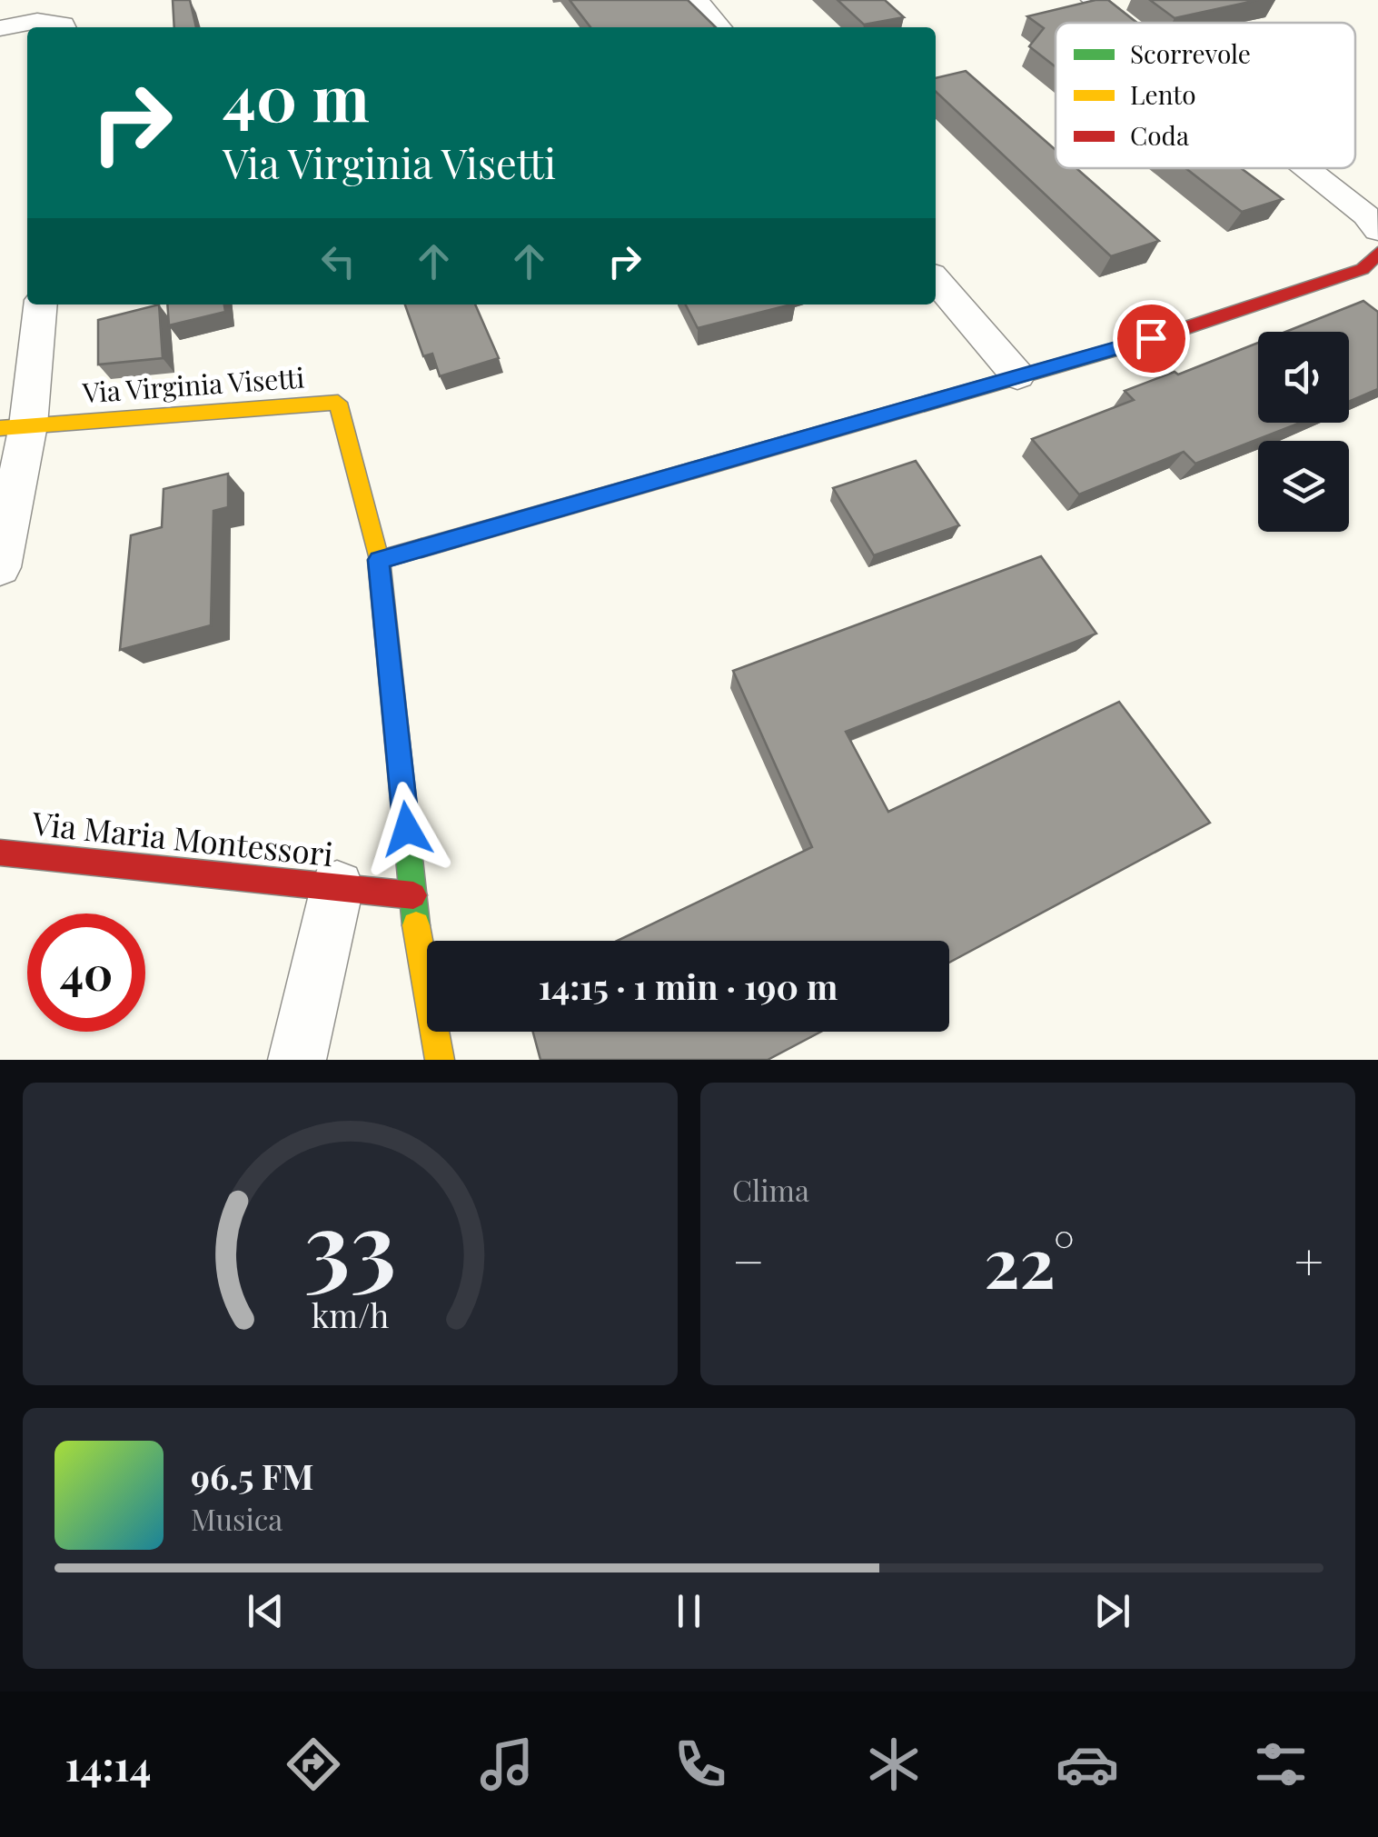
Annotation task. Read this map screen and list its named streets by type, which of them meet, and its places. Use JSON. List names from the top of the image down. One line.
{"streets":{"street":["Via Virginia Visetti","Via Maria Montessori"]},"crossings":[["Via Virginia Visetti","Via Maria Montessori"]],"legend":["Scorrevole","Lento","Coda"],"page":{"turn":["40 m","Via Virginia Visetti"],"limit":"40","trip":"14:15 · 1 min · 190 m","tile":"Clima","heat":["−","22°","+"],"song":["96.5 FM","Musica"],"tabs":"14:14","gauge":["33","km/h"]}}
